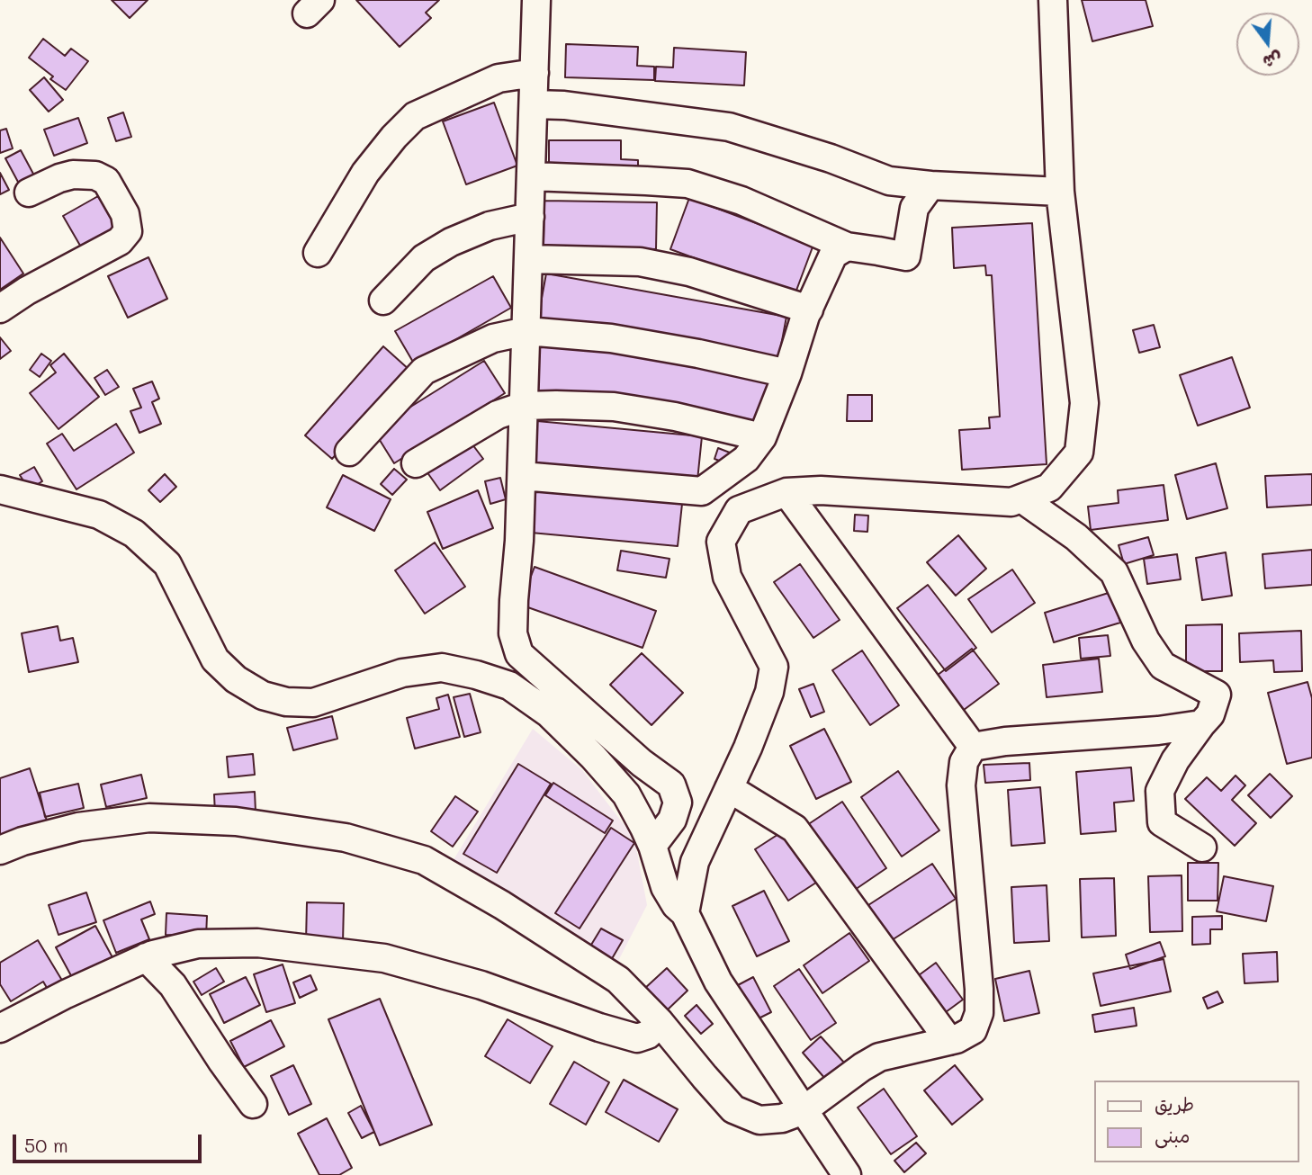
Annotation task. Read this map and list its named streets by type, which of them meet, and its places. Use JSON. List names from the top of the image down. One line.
{"legend":["طريق","مبنى"],"scale_bar":"50 m","north":"bottom"}
